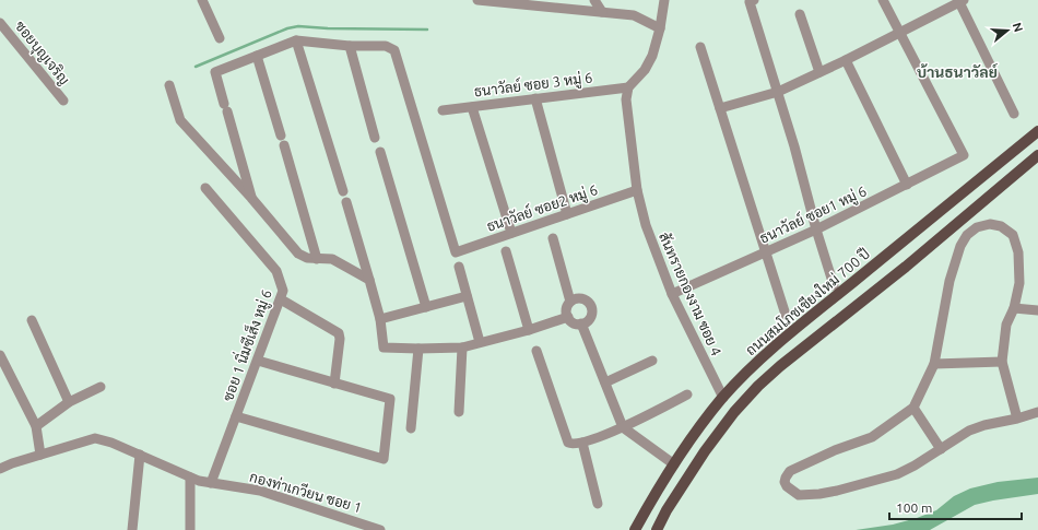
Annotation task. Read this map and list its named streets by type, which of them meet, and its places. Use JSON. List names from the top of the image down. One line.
{"streets":{"main road":["ถนนสมโภชเชียงใหม่ 700 ปี"],"street":["ซอยบุญเจริญ","ธนาวัลย์ ซอย 3 หมู่ 6","ธนาวัลย์ ซอย2 หมู่ 6","ธนาวัลย์ ซอย1 หมู่ 6","สันทรายกองงาม ซอย 4","ซอย 1 นิ่มซีเส็ง หมู่ 6","กองท่าเกวียน ซอย 1"]},"crossings":[["ธนาวัลย์ ซอย 3 หมู่ 6","สันทรายกองงาม ซอย 4"],["ธนาวัลย์ ซอย2 หมู่ 6","สันทรายกองงาม ซอย 4"],["ธนาวัลย์ ซอย1 หมู่ 6","สันทรายกองงาม ซอย 4"],["สันทรายกองงาม ซอย 4","ถนนสมโภชเชียงใหม่ 700 ปี"],["ซอย 1 นิ่มซีเส็ง หมู่ 6","กองท่าเกวียน ซอย 1"]],"districts":["บ้านธนาวัลย์"],"scale_bar":"100 m","north":"right"}
